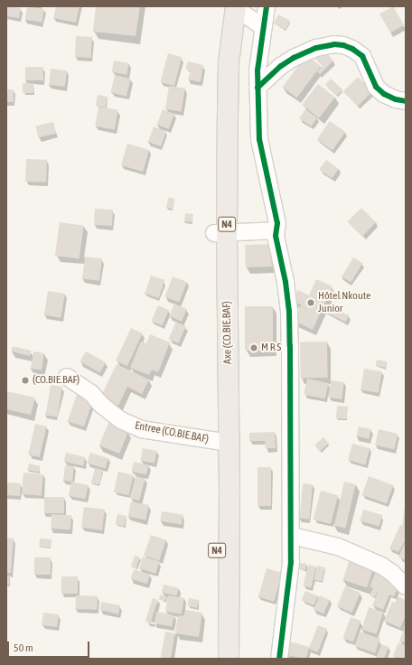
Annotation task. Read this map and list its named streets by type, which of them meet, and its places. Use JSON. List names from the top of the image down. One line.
{"streets":{"highway":["N4","Axe (CO.BIE.BAF)"],"street":["Entree (CO.BIE.BAF)"]},"crossings":[["Axe (CO.BIE.BAF)","Entree (CO.BIE.BAF)"]],"places":["Hôtel Nkoute Junior","M R S","(CO.BIE.BAF)"],"scale_bar":"50 m"}
